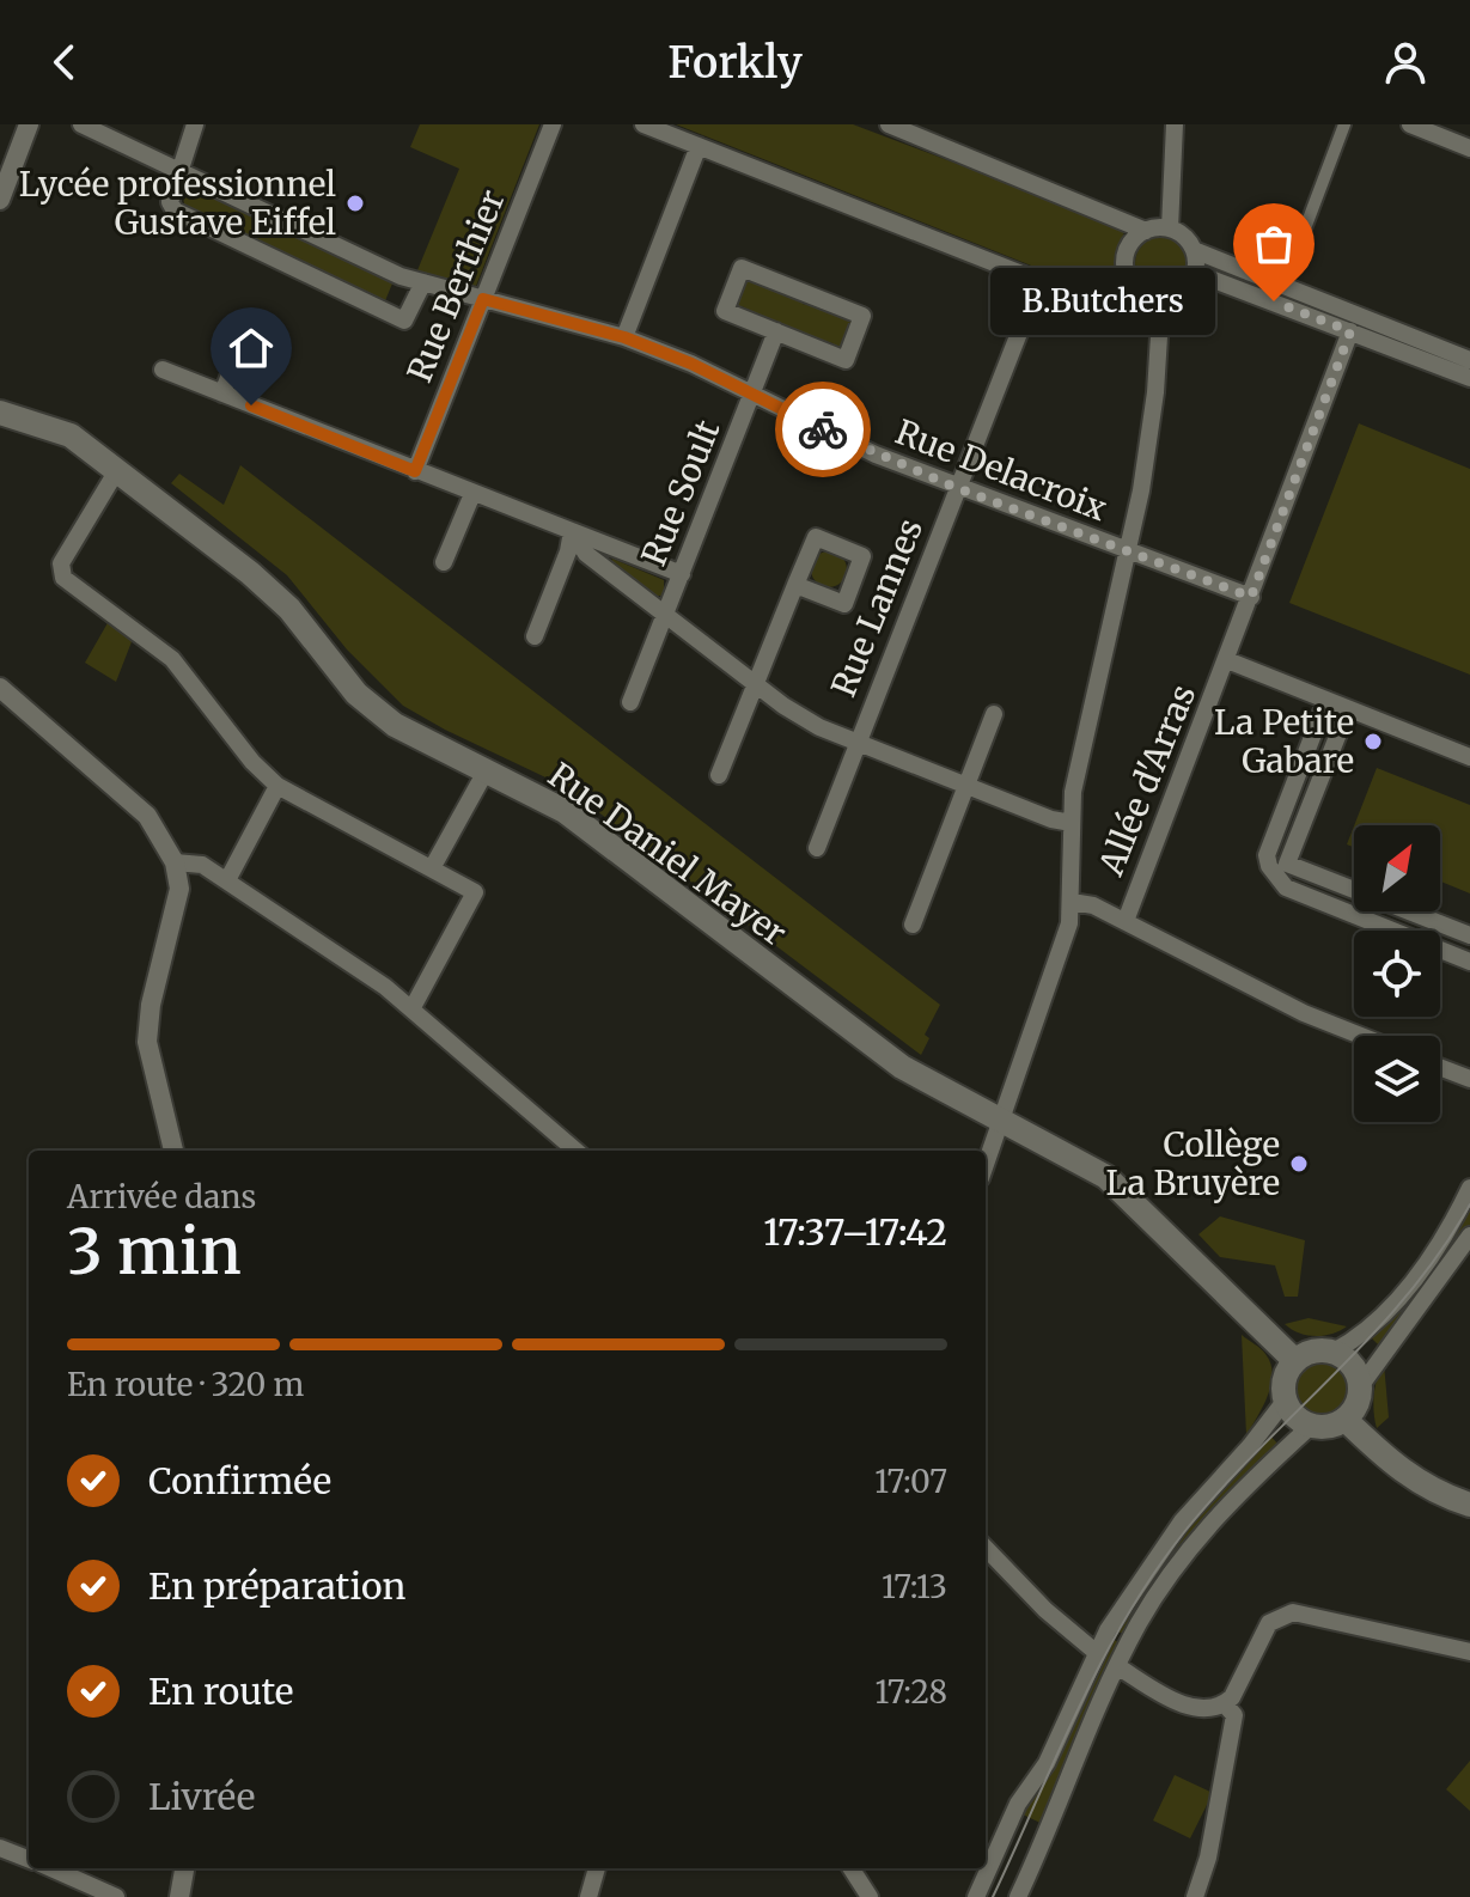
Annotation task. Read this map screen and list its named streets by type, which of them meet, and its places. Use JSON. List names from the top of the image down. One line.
{"streets":{"main road":["Rue Daniel Mayer"],"street":["Rue Berthier","Rue Delacroix","Rue Soult","Rue Lannes","Allée d'Arras"]},"crossings":[["Rue Berthier","Rue Delacroix"],["Rue Delacroix","Rue Soult"],["Rue Delacroix","Rue Lannes"],["Rue Delacroix","Allée d'Arras"]],"places":["Lycée professionnel Gustave Eiffel","B.Butchers","La Petite Gabare","Collège La Bruyère"],"north":"top right","page":{"header":"Forkly","bubble":"B.Butchers","heading":["3 min","Arrivée dans","17:37–17:42"],"bar":"En route · 320 m","list":[["Confirmée","17:07"],["En préparation","17:13"],["En route","17:28"],"Livrée"]}}
